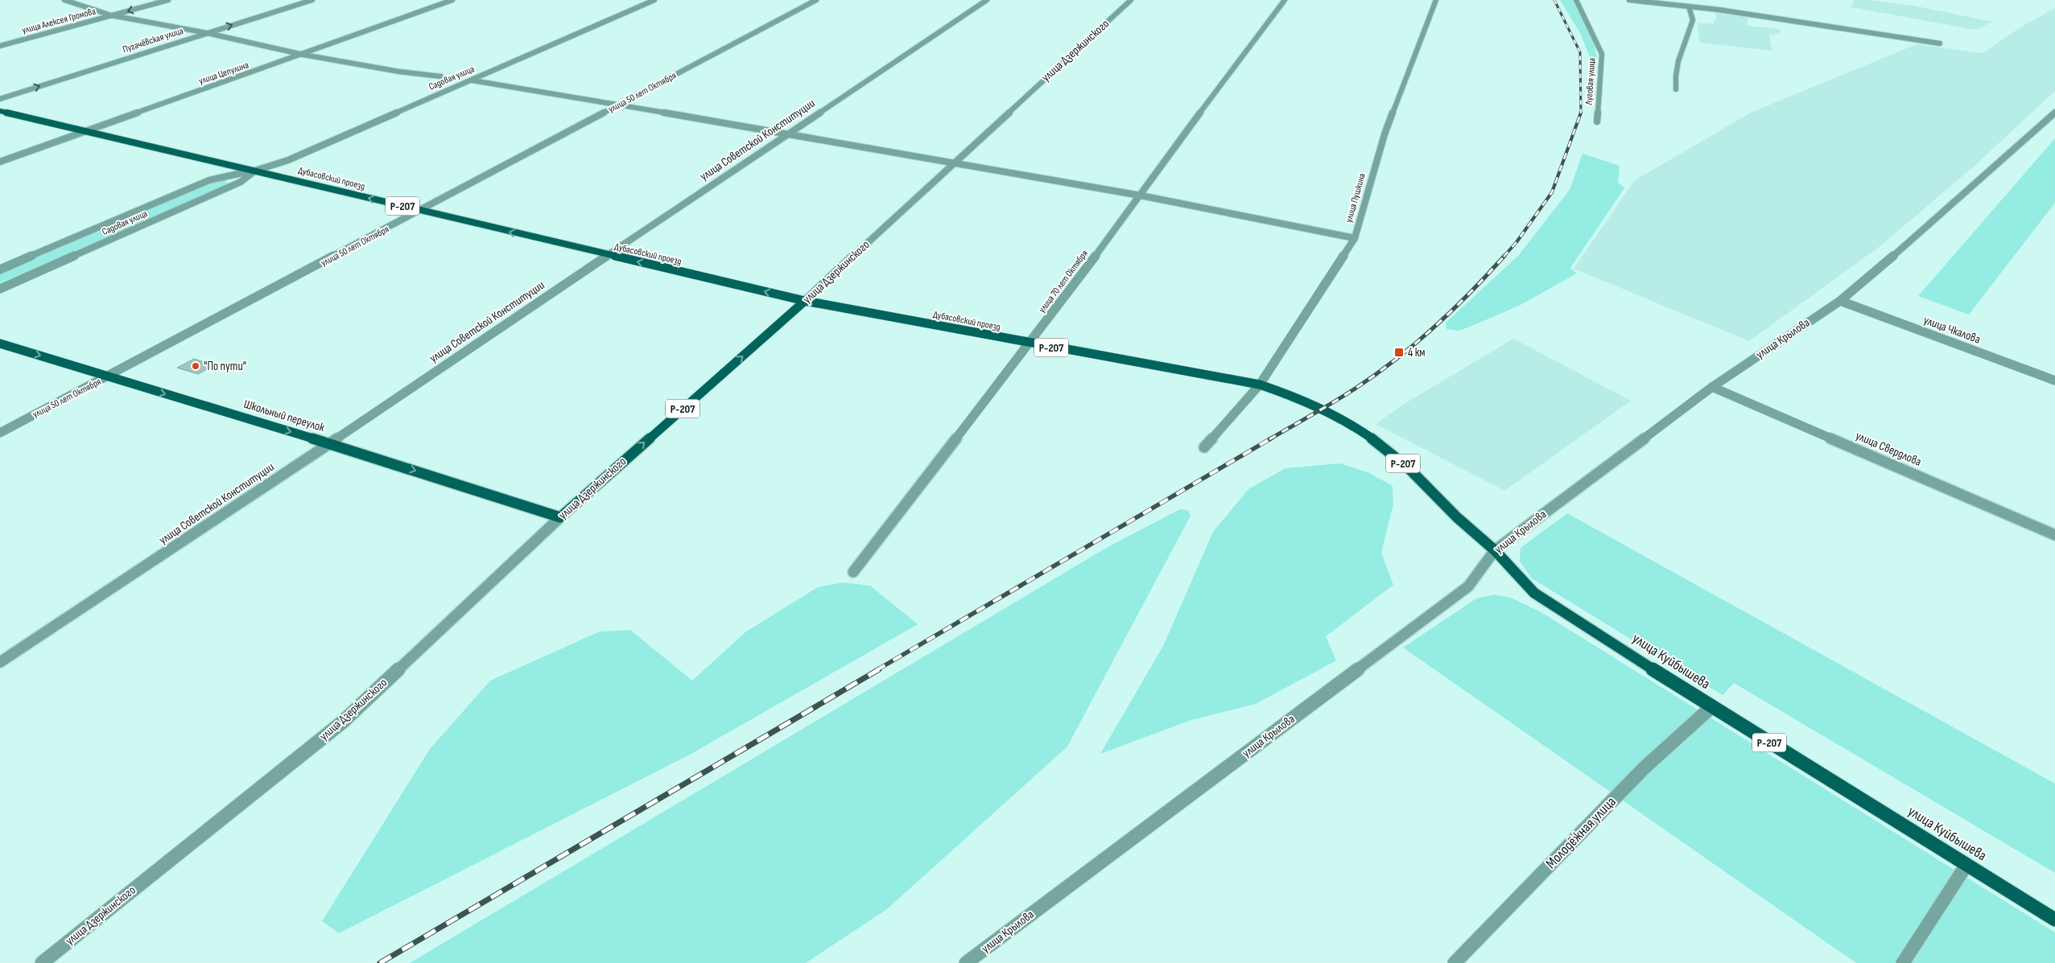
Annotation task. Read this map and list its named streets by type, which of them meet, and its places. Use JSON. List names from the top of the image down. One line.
{"streets":{"main road":["улица Дзержинского","Дубасовский проезд","Р-207","Школьный переулок","улица Куйбышева"],"street":["улица Алексея Громова","Пугачёвская улица","улица Цепулина","Садовая улица","Луговая улица","улица 50 лет Октября","улица Советской Конституции","улица Пушкина","улица 70 лет Октября","улица Чкалова","улица Крылова","улица Свердлова","Молодёжная улица"]},"crossings":[["улица Дзержинского","Дубасовский проезд"],["улица Дзержинского","Школьный переулок"],["улица Цепулина","Дубасовский проезд"],["Садовая улица","Дубасовский проезд"],["улица 50 лет Октября","Дубасовский проезд"],["улица 50 лет Октября","Школьный переулок"],["улица Советской Конституции","Дубасовский проезд"],["улица Советской Конституции","Школьный переулок"],["Дубасовский проезд","улица Пушкина"],["Дубасовский проезд","улица 70 лет Октября"],["Дубасовский проезд","улица Куйбышева"],["улица Чкалова","улица Крылова"],["улица Крылова","улица Свердлова"],["улица Крылова","улица Куйбышева"],["улица Куйбышева","Молодёжная улица"]],"one_way":["Пугачёвская улица","Дубасовский проезд","Школьный переулок"],"places":{"transit":["4 км"],"other":["\"По пути\""]}}
